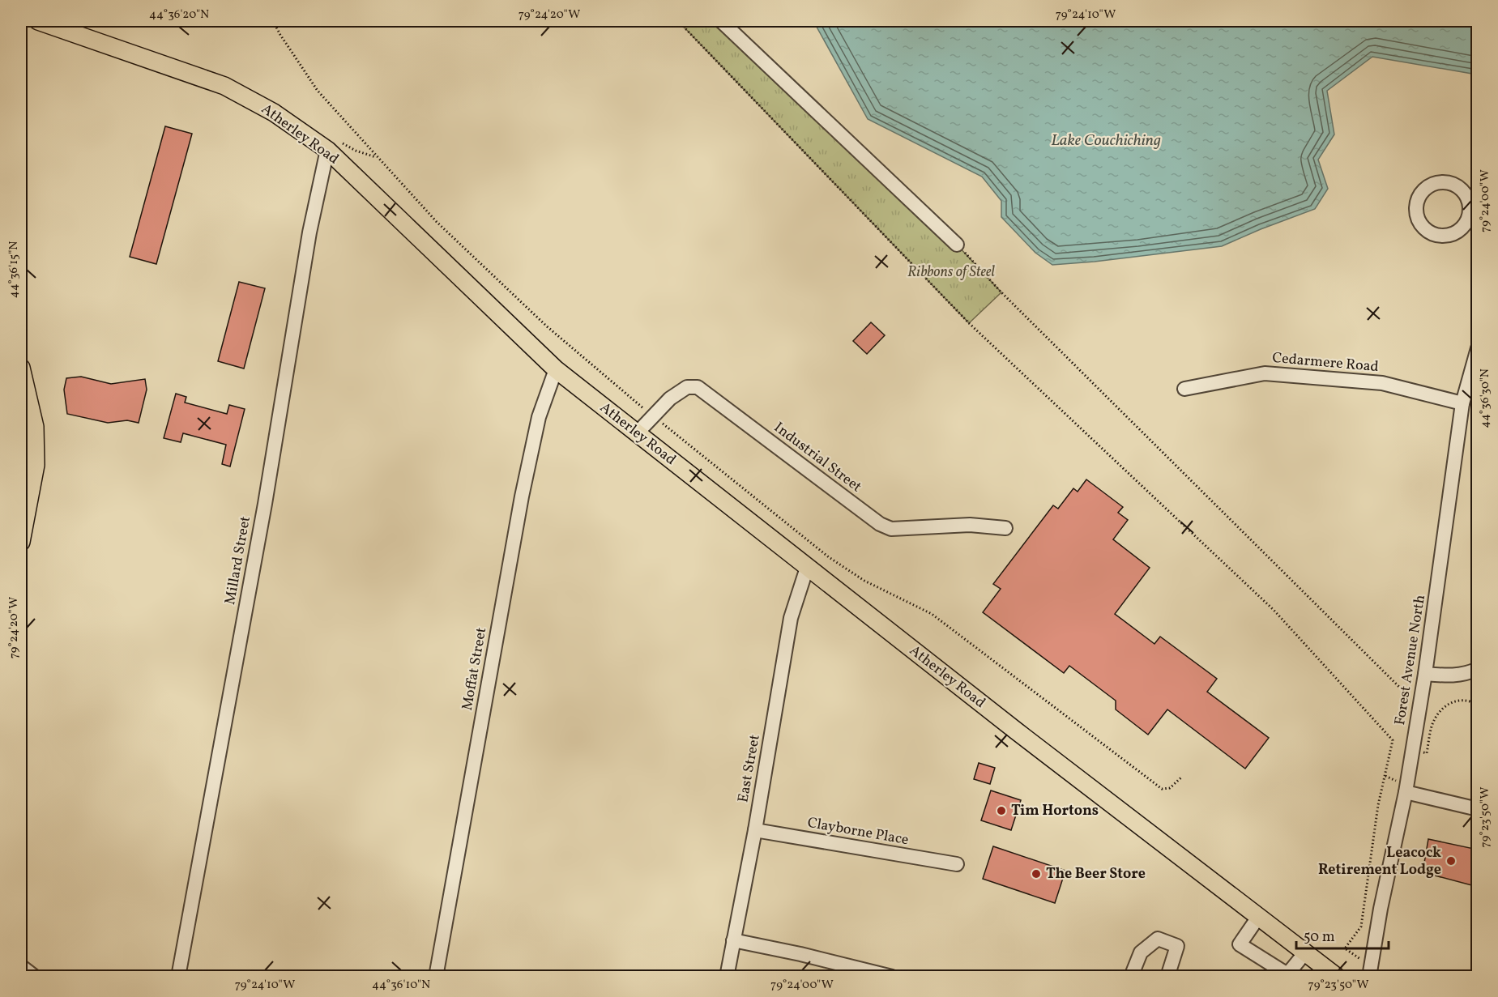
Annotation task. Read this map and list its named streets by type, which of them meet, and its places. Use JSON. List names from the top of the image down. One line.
{"streets":{"main road":["Atherley Road"],"street":["Cedarmere Road","Industrial Street","Millard Street","Forest Avenue North","Moffat Street","East Street","Clayborne Place"]},"crossings":[["Atherley Road","Industrial Street"],["Atherley Road","Millard Street"],["Atherley Road","Moffat Street"],["Atherley Road","East Street"],["Cedarmere Road","Forest Avenue North"],["East Street","Clayborne Place"]],"water":["Lake Couchiching"],"parks":["Ribbons of Steel"],"places":["Tim Hortons","Leacock Retirement Lodge","The Beer Store"],"scale_bar":"50 m","coordinates":["44°36'20\"N","79°24'20\"W","79°24'10\"W","79°24'00\"W","44°36'15\"N","44°36'30\"N","79°23'50\"W","44°36'10\"N"]}
